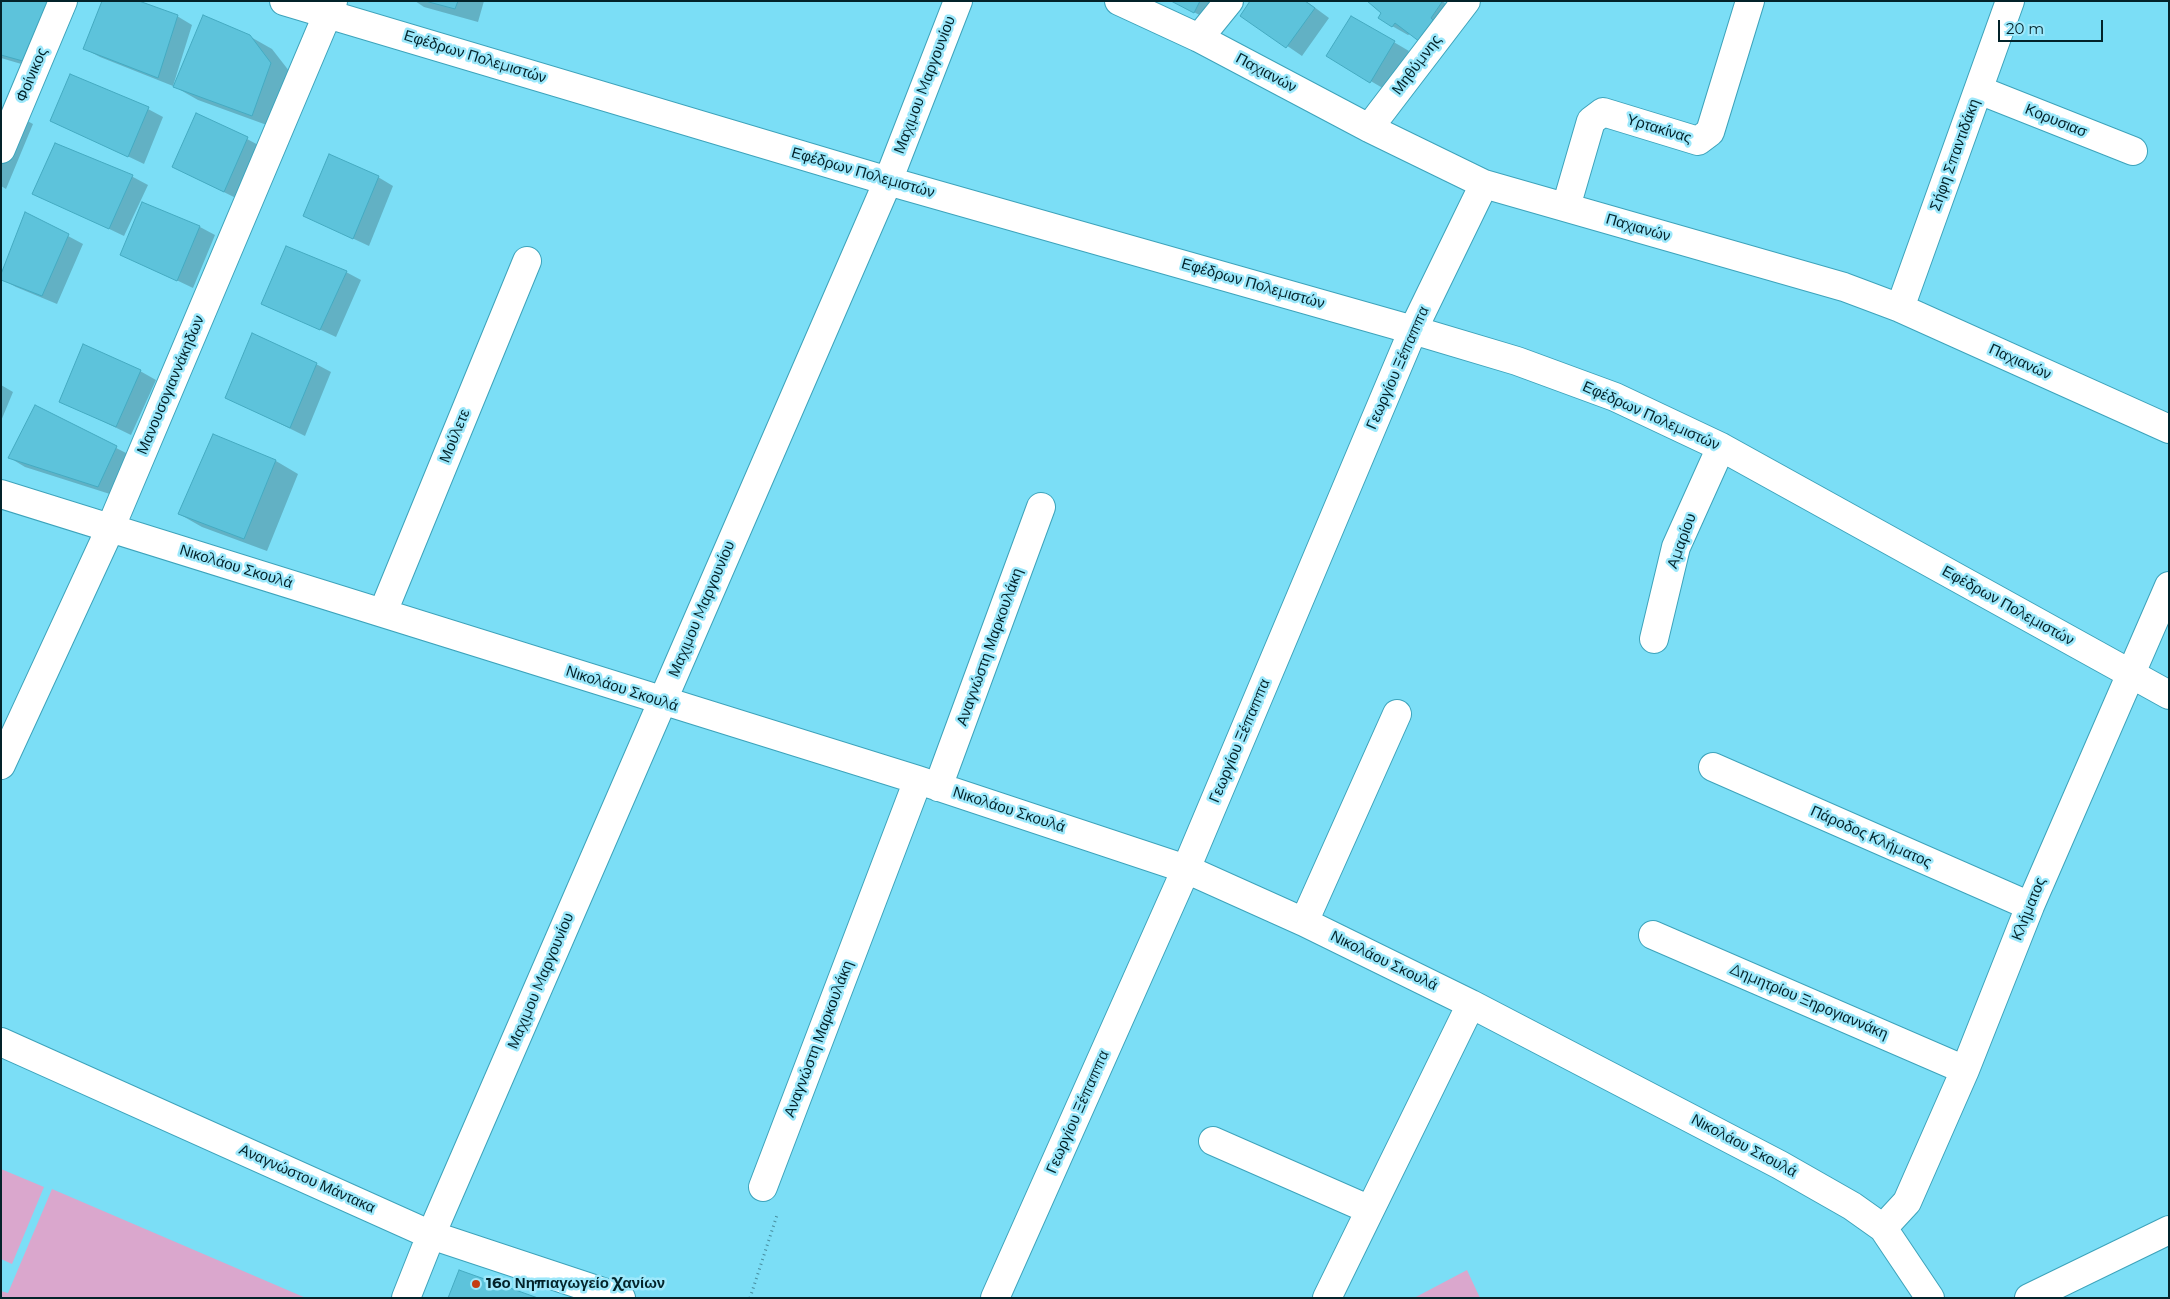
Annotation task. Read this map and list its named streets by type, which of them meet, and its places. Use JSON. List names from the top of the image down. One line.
{"streets":{"street":["Εφέδρων Πολεμιστών","Μηθύμνης","Παχιανών","Φοίνικος","Μαχιμου Mαργουνίου","Κορυσιασ","Υρτακίνας","Σήφη Σπαντιδάκη","Γεωργίου Ξέπαππα","Μανουσογιαννάκηδων","Μούλετε","Αμαρίου","Νικολάου Σκουλά","Αναγνώστη Μαρκουλάκη","Πάροδος Κλήματος","Κλήματος","Δημητρίου Ξηρογιαννάκη","Αναγνώστου Μάντακα"]},"crossings":[["Εφέδρων Πολεμιστών","Μαχιμου Mαργουνίου"],["Εφέδρων Πολεμιστών","Γεωργίου Ξέπαππα"],["Εφέδρων Πολεμιστών","Μανουσογιαννάκηδων"],["Εφέδρων Πολεμιστών","Αμαρίου"],["Εφέδρων Πολεμιστών","Κλήματος"],["Μηθύμνης","Παχιανών"],["Παχιανών","Υρτακίνας"],["Παχιανών","Σήφη Σπαντιδάκη"],["Παχιανών","Γεωργίου Ξέπαππα"],["Μαχιμου Mαργουνίου","Νικολάου Σκουλά"],["Μαχιμου Mαργουνίου","Αναγνώστου Μάντακα"],["Κορυσιασ","Σήφη Σπαντιδάκη"],["Γεωργίου Ξέπαππα","Νικολάου Σκουλά"],["Μανουσογιαννάκηδων","Νικολάου Σκουλά"],["Μούλετε","Νικολάου Σκουλά"],["Νικολάου Σκουλά","Αναγνώστη Μαρκουλάκη"],["Νικολάου Σκουλά","Κλήματος"],["Πάροδος Κλήματος","Κλήματος"],["Κλήματος","Δημητρίου Ξηρογιαννάκη"]],"places":["16ο Νηπιαγωγείο Χανίων"],"scale_bar":"20 m"}
